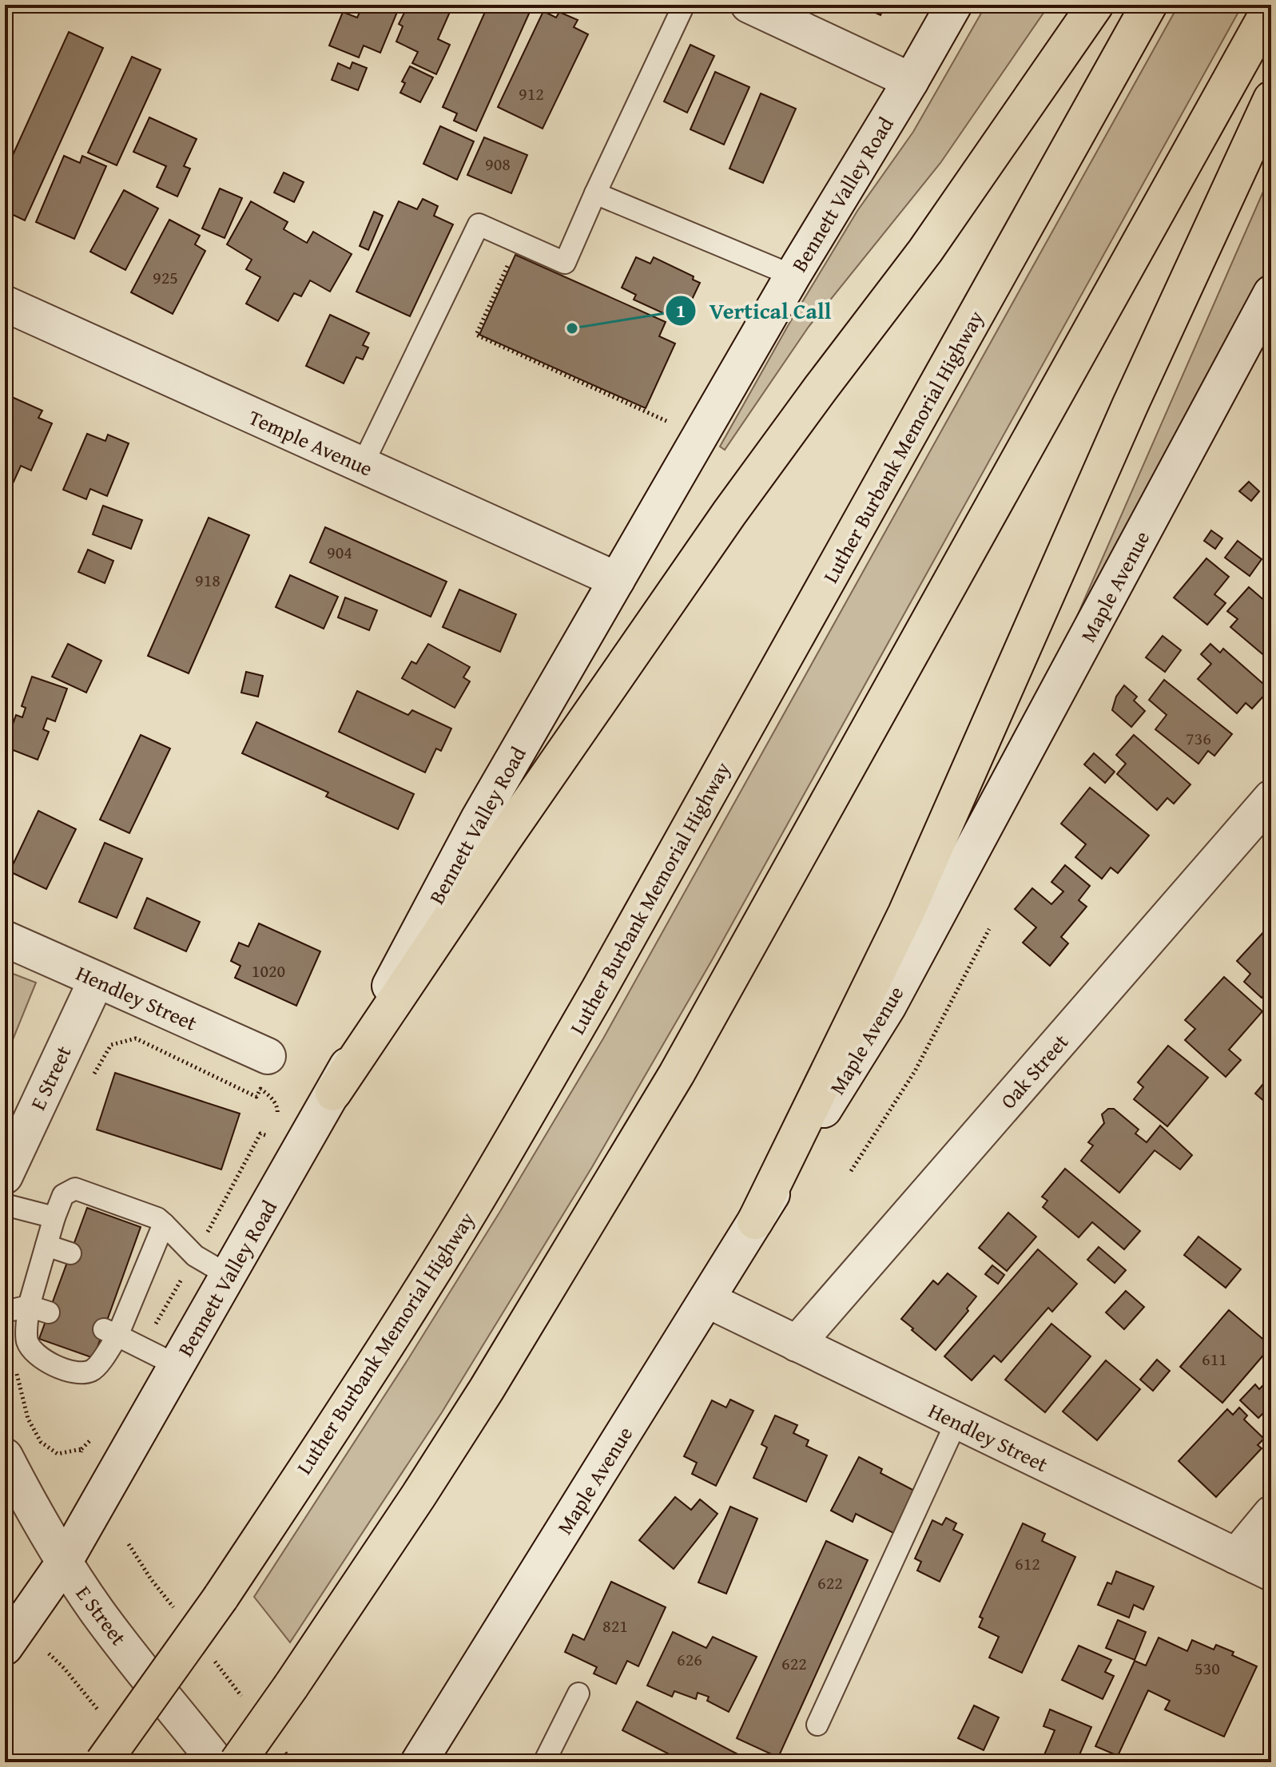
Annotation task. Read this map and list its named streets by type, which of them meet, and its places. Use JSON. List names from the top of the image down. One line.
{"streets":{"highway":["Luther Burbank Memorial Highway"],"main road":["Bennett Valley Road","Temple Avenue","Maple Avenue","Hendley Street","Oak Street","E Street"]},"crossings":[["Bennett Valley Road","Temple Avenue"],["Bennett Valley Road","E Street"],["Maple Avenue","Hendley Street"],["Hendley Street","Oak Street"],["Hendley Street","E Street"]],"places":["Vertical Call"],"house_numbers":["912","908","925","904","918","736","1020","611","612","622","821","626","622","530"]}
